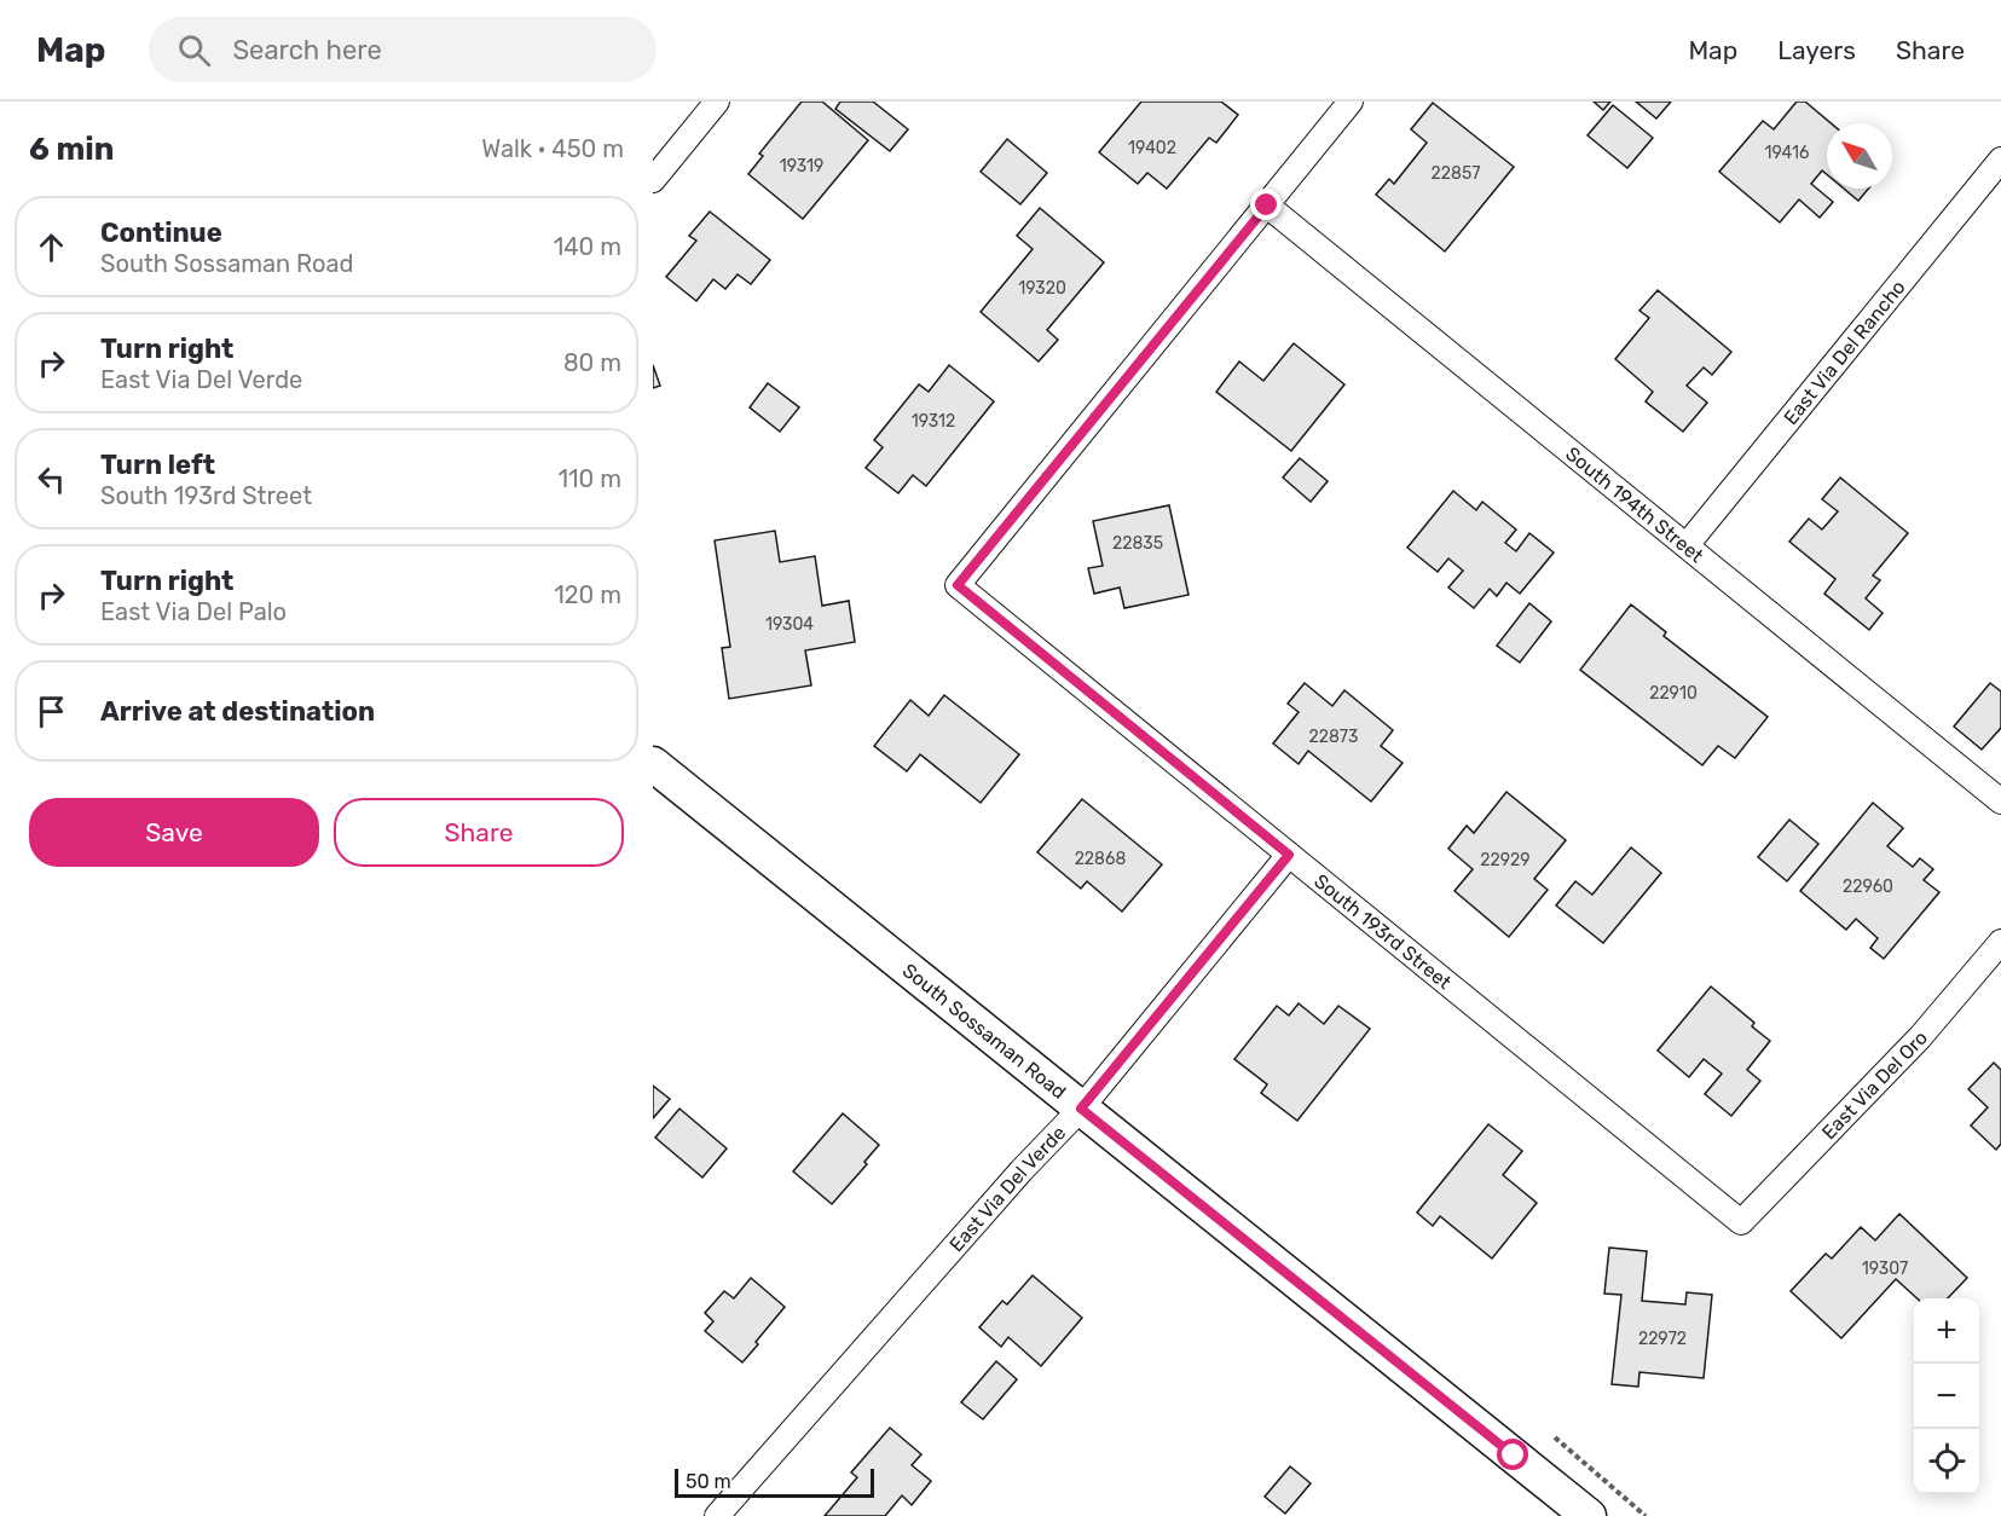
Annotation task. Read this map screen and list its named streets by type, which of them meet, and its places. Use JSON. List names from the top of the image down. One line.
{"streets":{"main road":["South Sossaman Road"],"street":["East Via Del Rancho","South 194th Street","South 193rd Street","East Via Del Oro","East Via Del Verde"]},"crossings":[["East Via Del Rancho","South 194th Street"],["South 194th Street","South 193rd Street"],["South 193rd Street","East Via Del Oro"],["South 193rd Street","East Via Del Verde"],["South Sossaman Road","East Via Del Verde"]],"house_numbers":["19402","19416","19319","22857","19320","19312","22835","19304","22910","22873","22868","22929","22960","19307","22972"],"scale_bar":"50 m","north":"top left","page":{"header":"Map","search":"Search here","nav":["Map","Layers","Share"],"heading":["6 min","Walk · 450 m"],"list":[["Continue","South Sossaman Road","140 m"],["Turn right","East Via Del Verde","80 m"],["Turn left","South 193rd Street","110 m"],["Turn right","East Via Del Palo","120 m"],"Arrive at destination"],"buttons":["Save","Share"],"map_buttons":["+","−"],"scale":"50 m"}}
